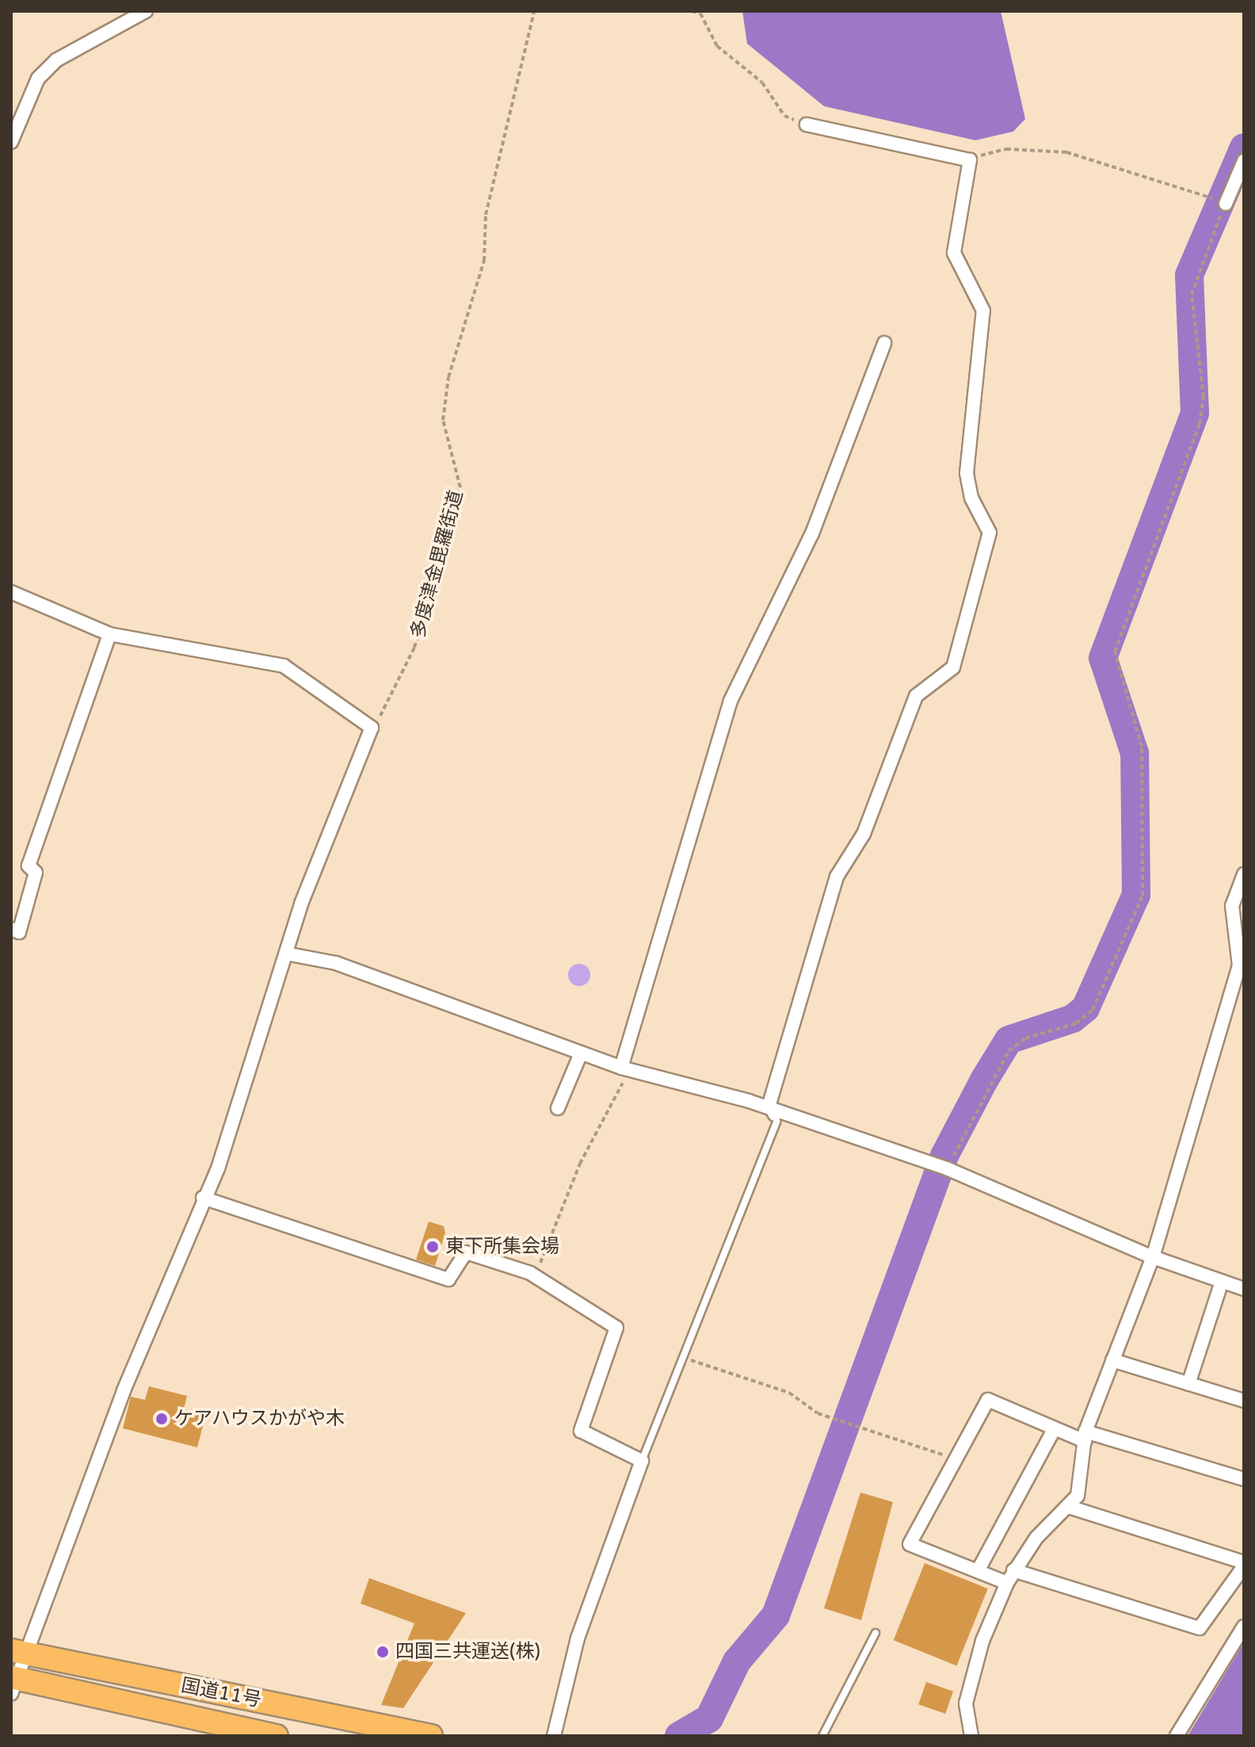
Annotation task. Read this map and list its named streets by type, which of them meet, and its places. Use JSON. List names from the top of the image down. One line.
{"streets":{"highway":["国道11号"],"path":["多度津金毘羅街道"]},"places":["東下所集会場","ケアハウスかがや木","四国三共運送(株)"]}
